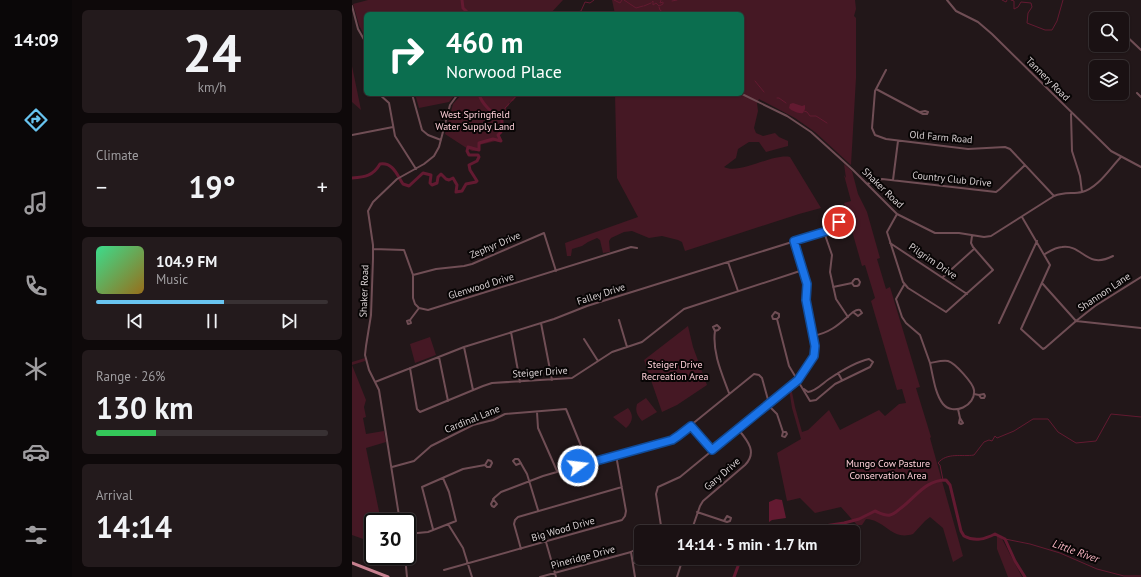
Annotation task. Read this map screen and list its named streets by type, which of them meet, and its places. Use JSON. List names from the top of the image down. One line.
{"streets":{"street":["Tannery Road","Old Farm Road","Country Club Drive","Shaker Road","Zephyr Drive","Pilgrim Drive","Glenwood Drive","Shannon Lane","Falley Drive","Steiger Drive","Cardinal Lane","Gary Drive","Big Wood Drive","Pineridge Drive"]},"crossings":[["Tannery Road","Shaker Road"],["Old Farm Road","Country Club Drive"],["Old Farm Road","Shaker Road"],["Country Club Drive","Shaker Road"],["Shaker Road","Falley Drive"],["Shaker Road","Cardinal Lane"],["Zephyr Drive","Glenwood Drive"],["Falley Drive","Steiger Drive"]],"water":["Little River"],"parks":["West Springfield Water Supply Land","Steiger Drive Recreation Area","Mungo Cow Pasture Conservation Area"],"page":{"tabs":"14:09","tile":[["24","km/h"],"Climate",["Range · 26%","130 km"],["Arrival","14:14"]],"turn":["460 m","Norwood Place"],"heat":["−","19°","+"],"song":["104.9 FM","Music"],"limit":"30","trip":"14:14 · 5 min · 1.7 km"}}
